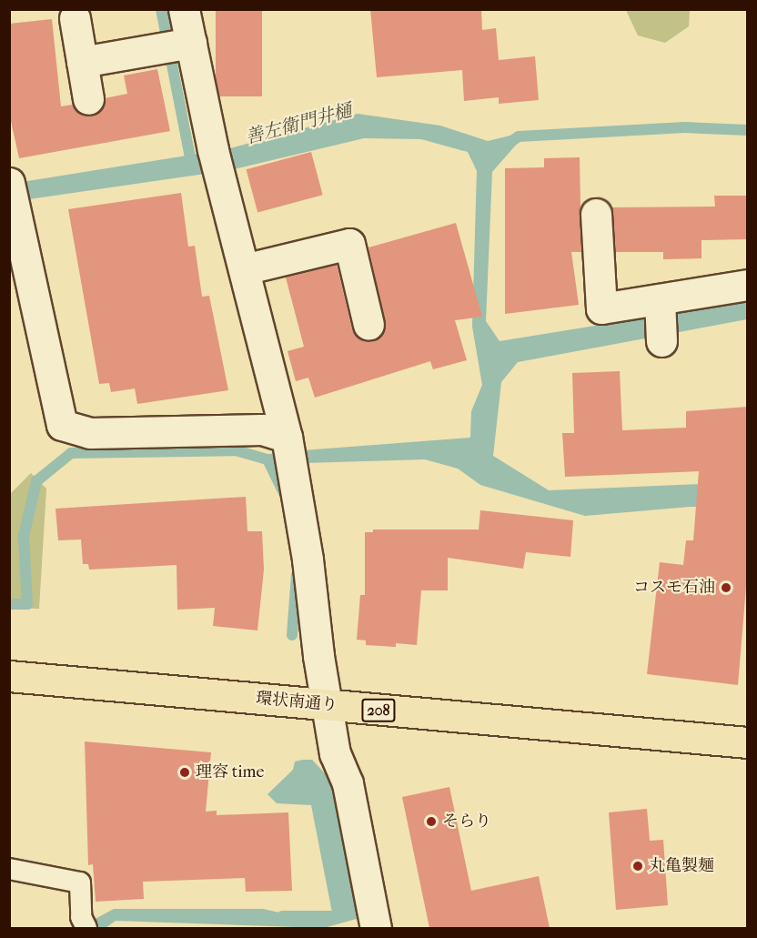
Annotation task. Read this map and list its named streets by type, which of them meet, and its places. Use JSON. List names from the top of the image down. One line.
{"streets":{"highway":["環状南通り","208"]},"water":["善左衛門井樋"],"places":["コスモ石油","理容 time","そらり","丸亀製麺"]}
